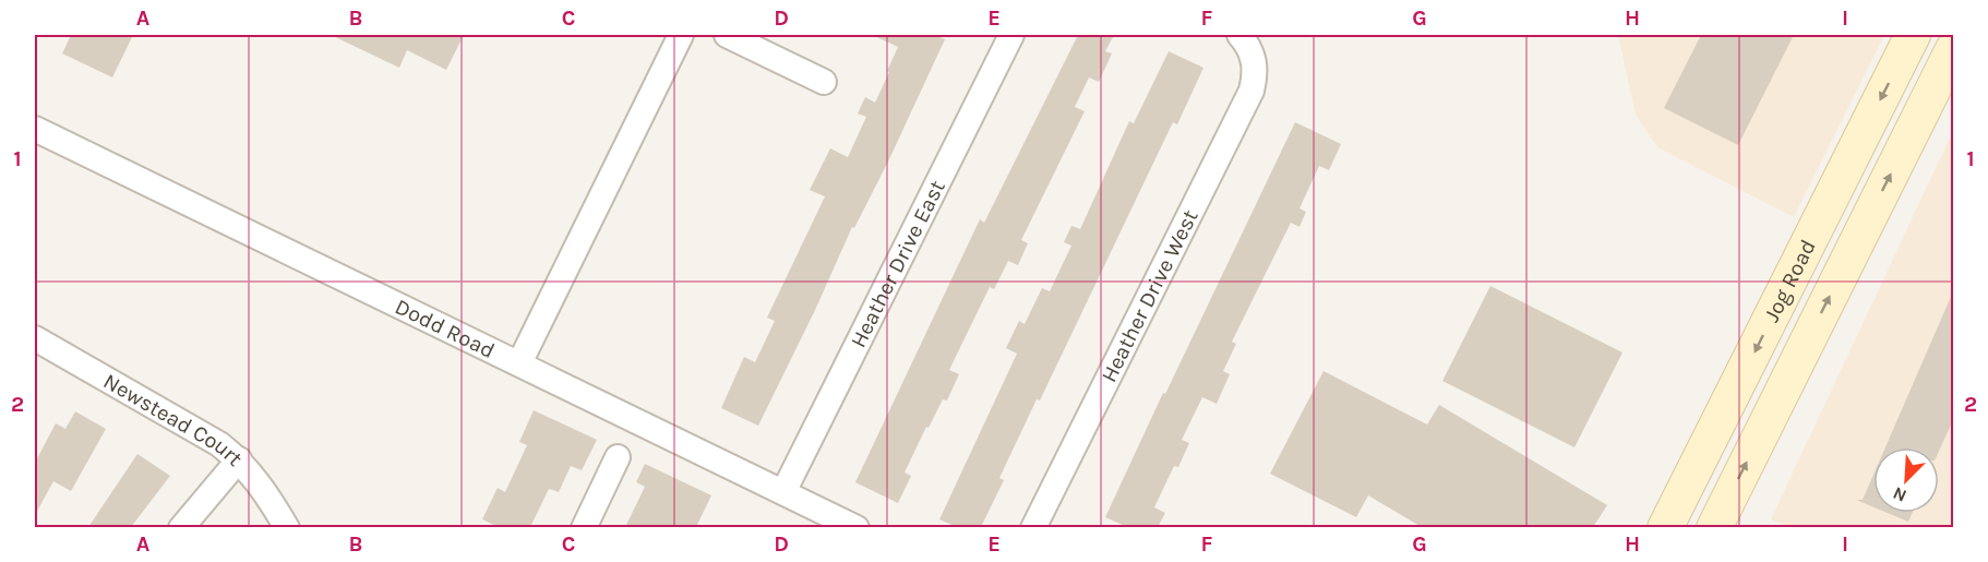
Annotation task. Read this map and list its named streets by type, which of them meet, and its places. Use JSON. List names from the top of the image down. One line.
{"streets":{"main road":["Jog Road"],"street":["Heather Drive East","Heather Drive West","Dodd Road","Newstead Court"]},"crossings":[["Heather Drive East","Dodd Road"]],"north":"bottom left","grid":{"columns":["A","B","C","D","E","F","G","H","I"],"rows":["1","2"]}}
